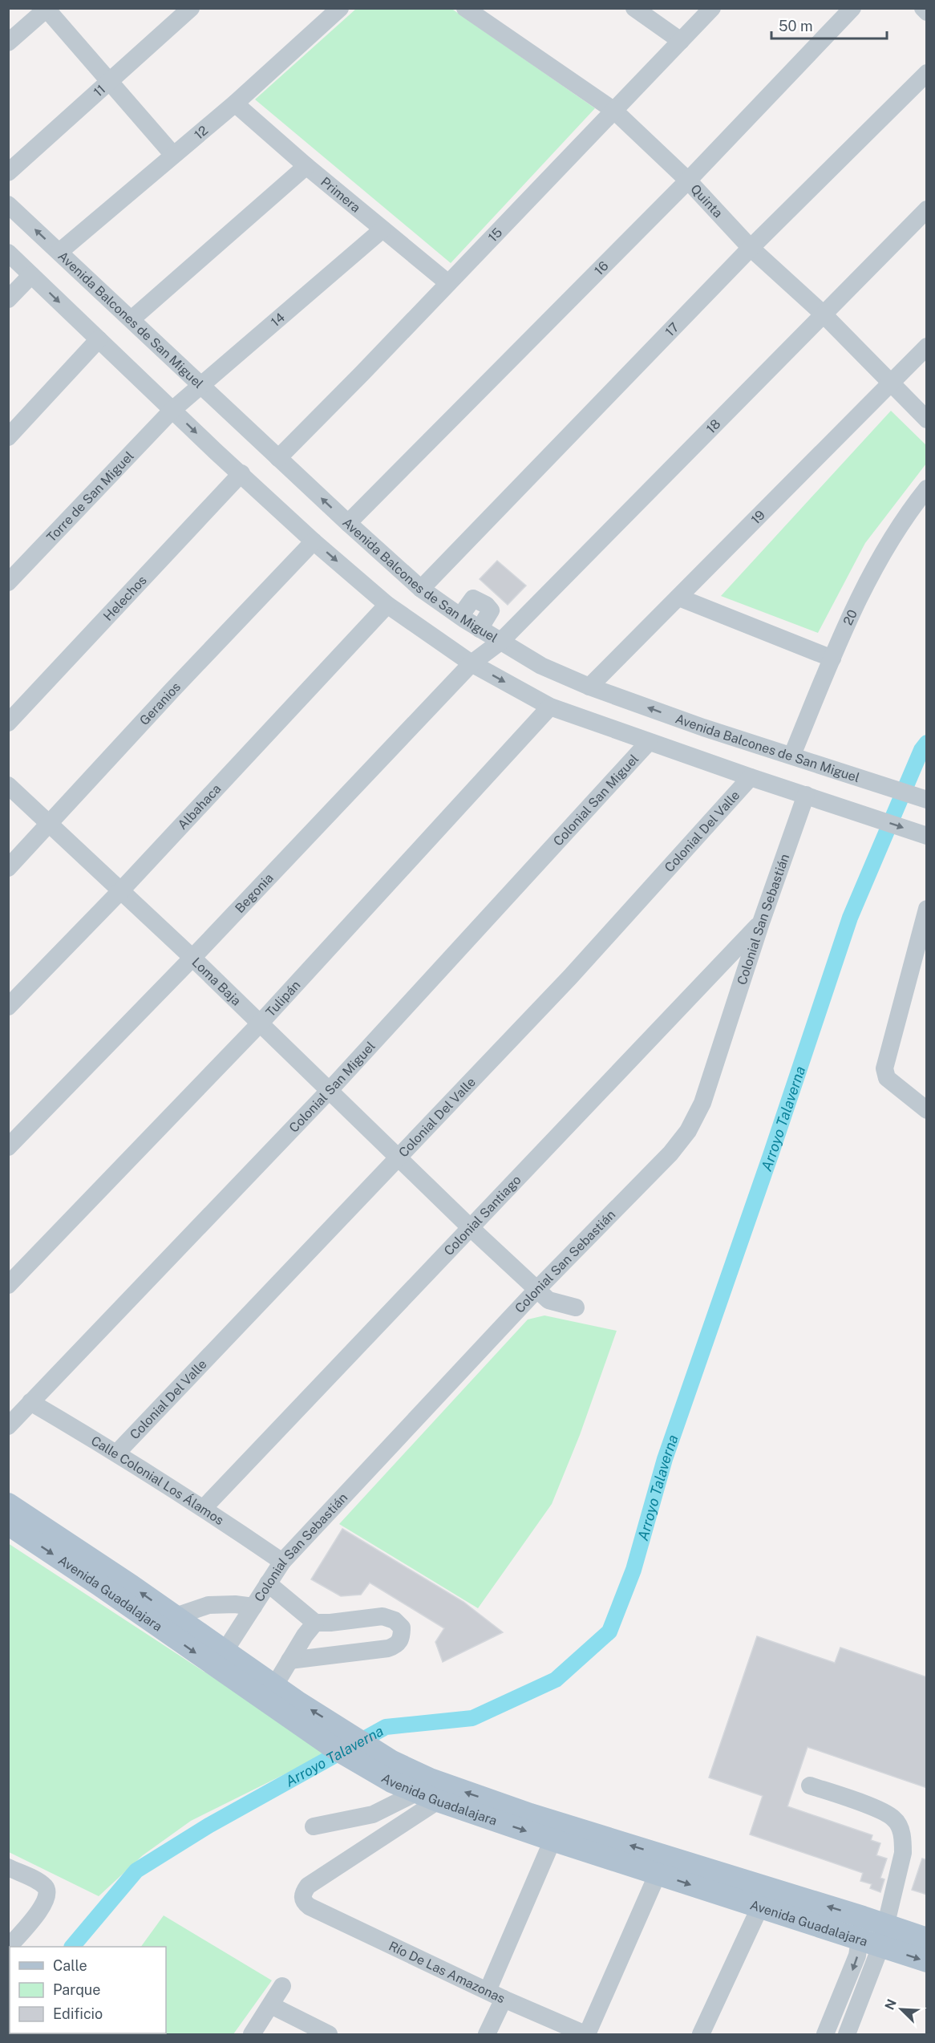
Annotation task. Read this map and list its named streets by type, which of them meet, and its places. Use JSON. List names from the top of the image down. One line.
{"streets":{"main road":["Avenida Guadalajara"],"street":["11","12","Primera","Quinta","15","16","Avenida Balcones de San Miguel","14","17","18","Torre de San Miguel","19","Helechos","20","Geranios","Colonial San Miguel","Albahaca","Colonial Del Valle","Begonia","Colonial San Sebastián","Loma Baja","Tulipán","Colonial Santiago","Calle Colonial Los Álamos","Río De Las Amazonas"]},"crossings":[["12","Primera"],["12","Avenida Balcones de San Miguel"],["Primera","15"],["Primera","14"],["Quinta","15"],["Quinta","16"],["Quinta","17"],["Quinta","18"],["Quinta","19"],["15","Avenida Balcones de San Miguel"],["16","Avenida Balcones de San Miguel"],["Avenida Balcones de San Miguel","14"],["Avenida Balcones de San Miguel","17"],["Avenida Balcones de San Miguel","18"],["Avenida Balcones de San Miguel","19"],["Avenida Balcones de San Miguel","20"],["Avenida Balcones de San Miguel","Begonia"],["14","Torre de San Miguel"],["18","Begonia"],["Geranios","Loma Baja"],["Colonial San Miguel","Loma Baja"],["Colonial San Miguel","Calle Colonial Los Álamos"],["Albahaca","Loma Baja"],["Colonial Del Valle","Loma Baja"],["Colonial Del Valle","Calle Colonial Los Álamos"],["Begonia","Loma Baja"],["Colonial San Sebastián","Loma Baja"],["Colonial San Sebastián","Colonial Santiago"],["Colonial San Sebastián","Calle Colonial Los Álamos"],["Colonial San Sebastián","Avenida Guadalajara"],["Loma Baja","Tulipán"],["Loma Baja","Colonial Santiago"],["Colonial Santiago","Calle Colonial Los Álamos"],["Avenida Guadalajara","Río De Las Amazonas"]],"water":["Arroyo Talaverna"],"legend":["Calle","Parque","Edificio"],"scale_bar":"50 m","north":"top left"}
